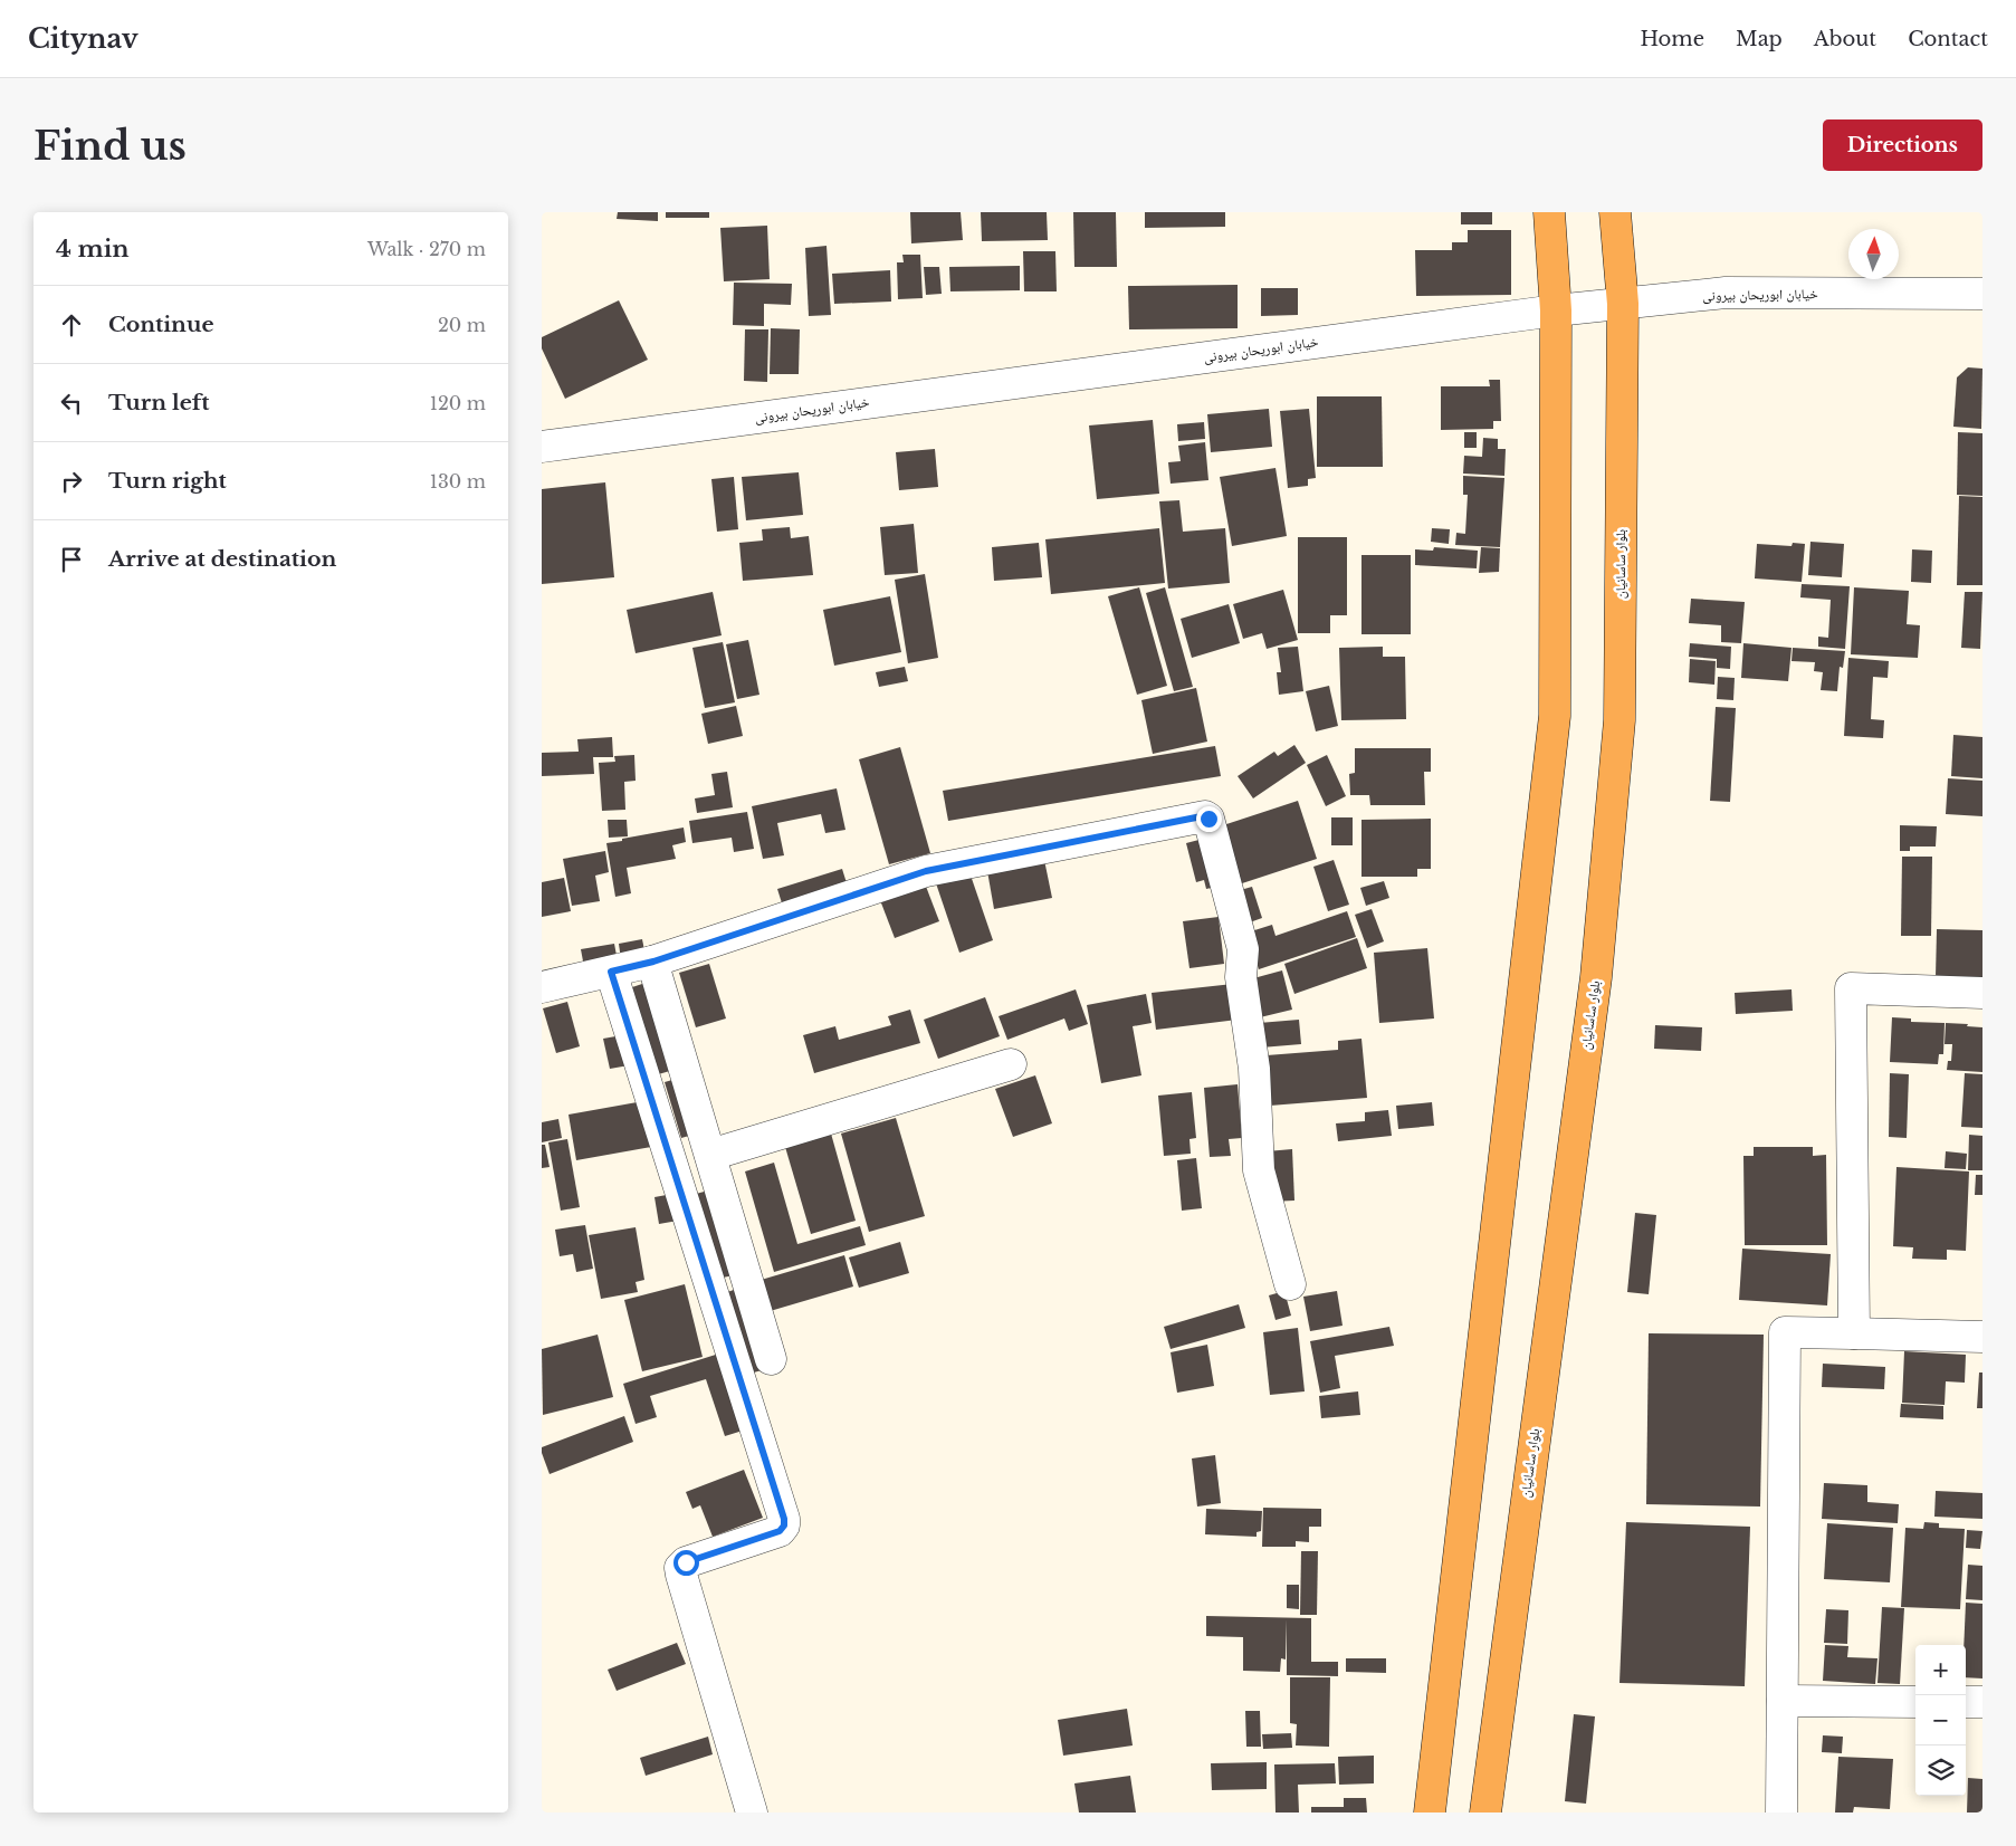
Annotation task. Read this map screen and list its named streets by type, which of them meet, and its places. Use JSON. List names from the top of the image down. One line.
{"streets":{"highway":["بلوار ساسانیان"],"street":["خیابان ابوریحان بیرونی"]},"crossings":[["خیابان ابوریحان بیرونی","بلوار ساسانیان"]],"north":"top","page":{"header":"Citynav","nav":["Home","Map","About","Contact"],"buttons":"Directions","title":"Find us","heading":["4 min","Walk · 270 m"],"list":[["Continue","20 m"],["Turn left","120 m"],["Turn right","130 m"],"Arrive at destination"],"map_buttons":["+","−"]}}
